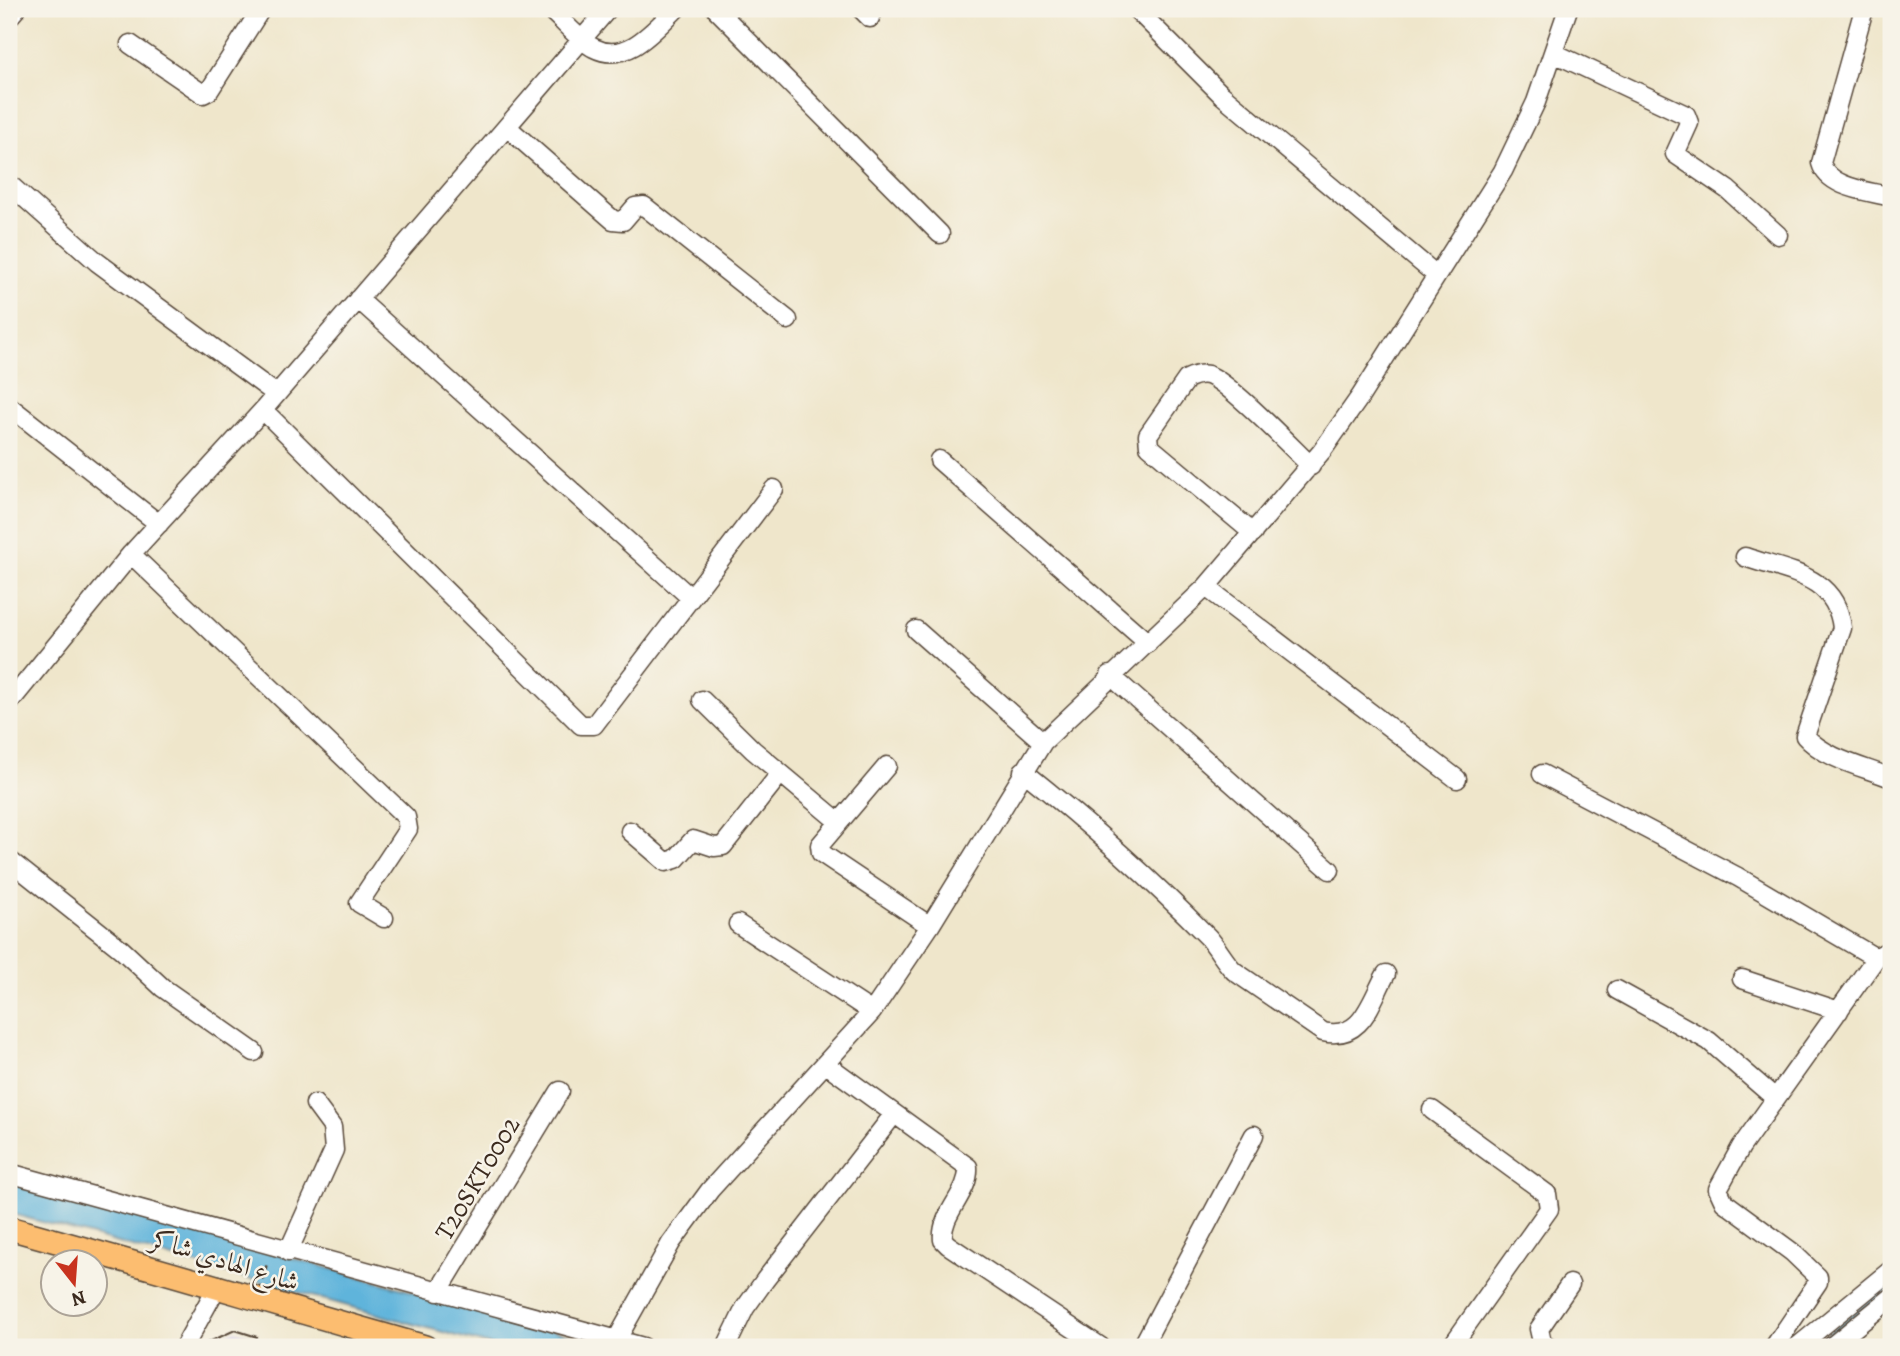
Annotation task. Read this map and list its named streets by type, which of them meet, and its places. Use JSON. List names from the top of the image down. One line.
{"streets":{"main road":["شارع الهادي شاكر"],"street":["T20SKT0002"]},"north":"bottom"}
